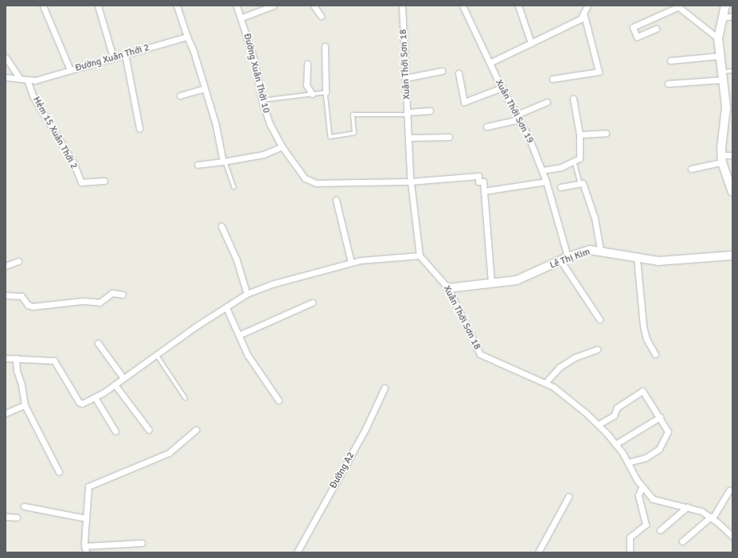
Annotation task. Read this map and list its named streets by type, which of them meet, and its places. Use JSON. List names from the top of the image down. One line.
{"streets":{"street":["Đường Xuân Thới 2","Xuân Thới Sơn 18","Đường Xuân Thới 10","Xuân Thới Sơn 19","Hẻm 15 Xuân Thới 2","Lê Thị Kim","Đường A2"]},"crossings":[["Đường Xuân Thới 2","Hẻm 15 Xuân Thới 2"],["Xuân Thới Sơn 18","Đường Xuân Thới 10"],["Xuân Thới Sơn 18","Lê Thị Kim"],["Xuân Thới Sơn 19","Lê Thị Kim"]]}
